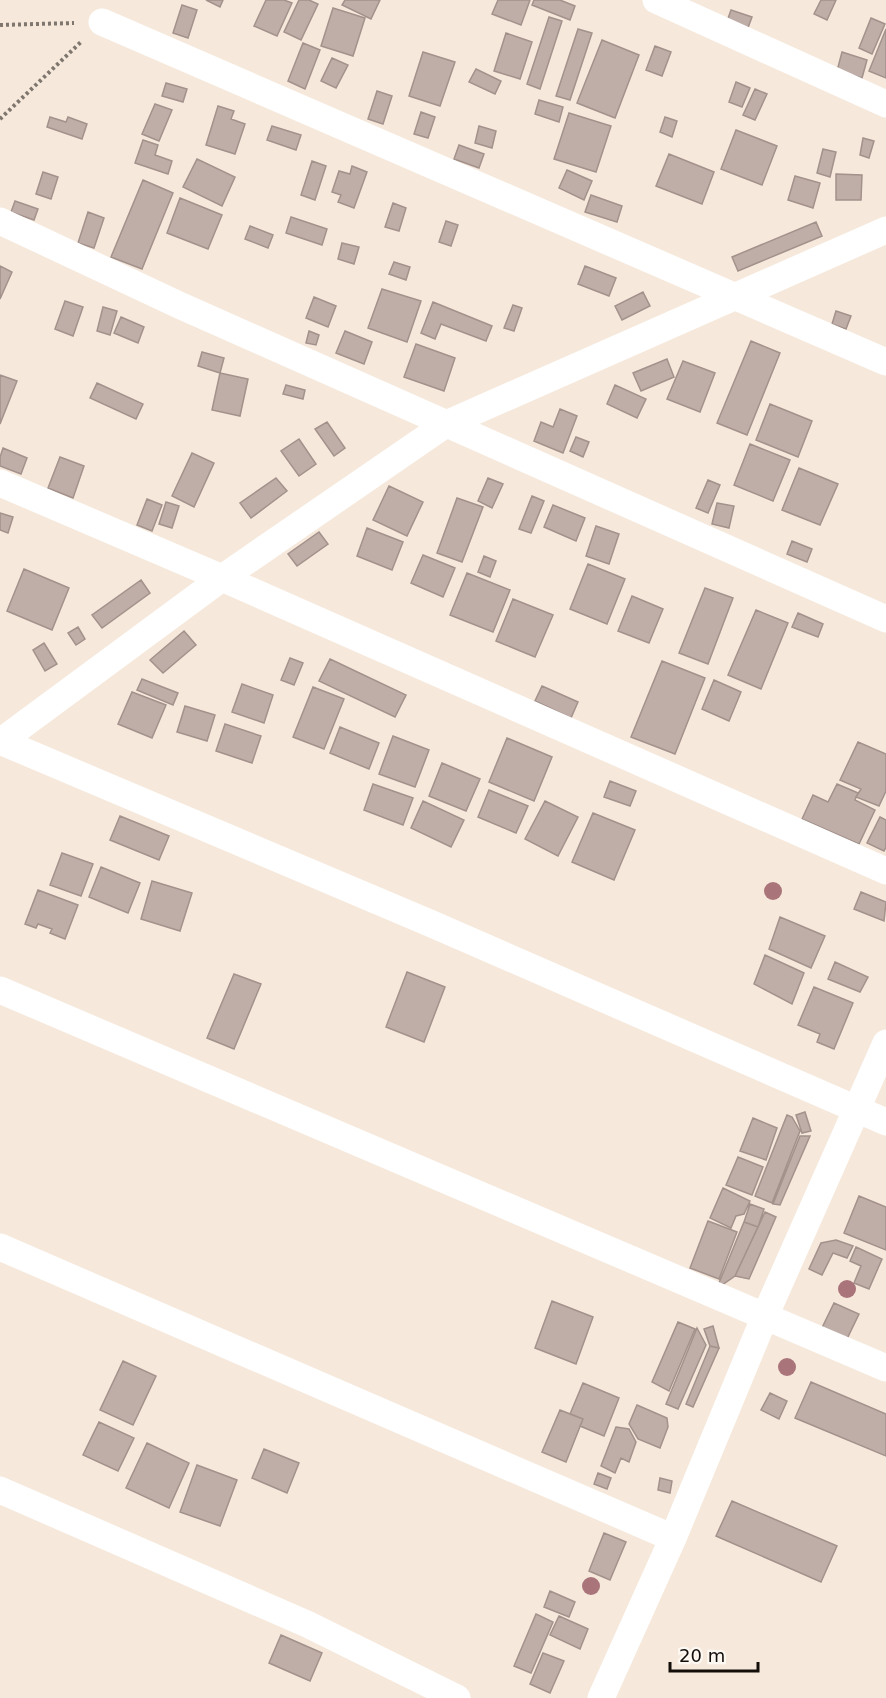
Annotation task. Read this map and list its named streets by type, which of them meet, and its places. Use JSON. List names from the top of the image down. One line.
{"scale_bar":"20 m"}
